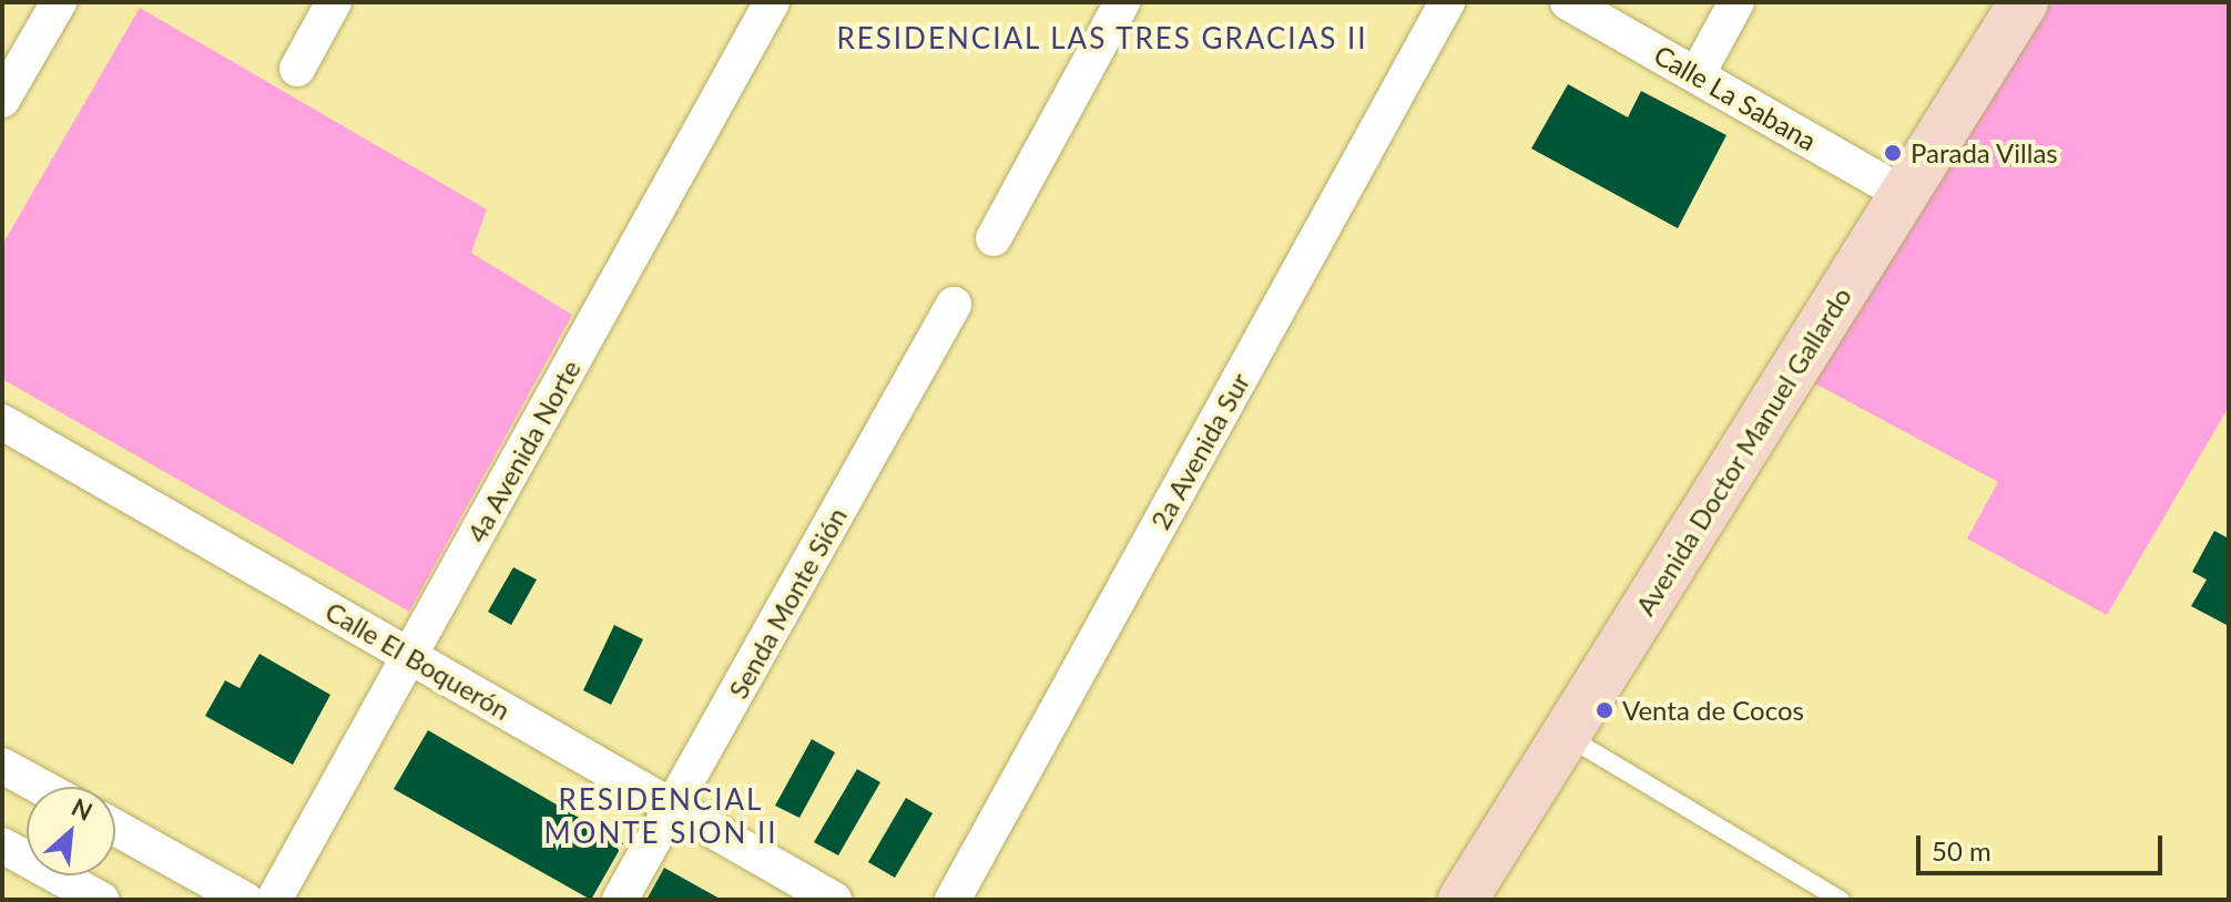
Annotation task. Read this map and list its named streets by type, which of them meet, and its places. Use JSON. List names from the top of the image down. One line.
{"streets":{"street":["Calle La Sabana","4a Avenida Norte","2a Avenida Sur","Avenida Doctor Manuel Gallardo","Senda Monte Sión","Calle El Boquerón"]},"crossings":[["Calle La Sabana","Avenida Doctor Manuel Gallardo"],["4a Avenida Norte","Calle El Boquerón"],["Senda Monte Sión","Calle El Boquerón"]],"districts":["RESIDENCIAL LAS TRES GRACIAS II","RESIDENCIAL MONTE SION II"],"places":["Parada Villas","Venta de Cocos"],"scale_bar":"50 m","north":"top right"}
